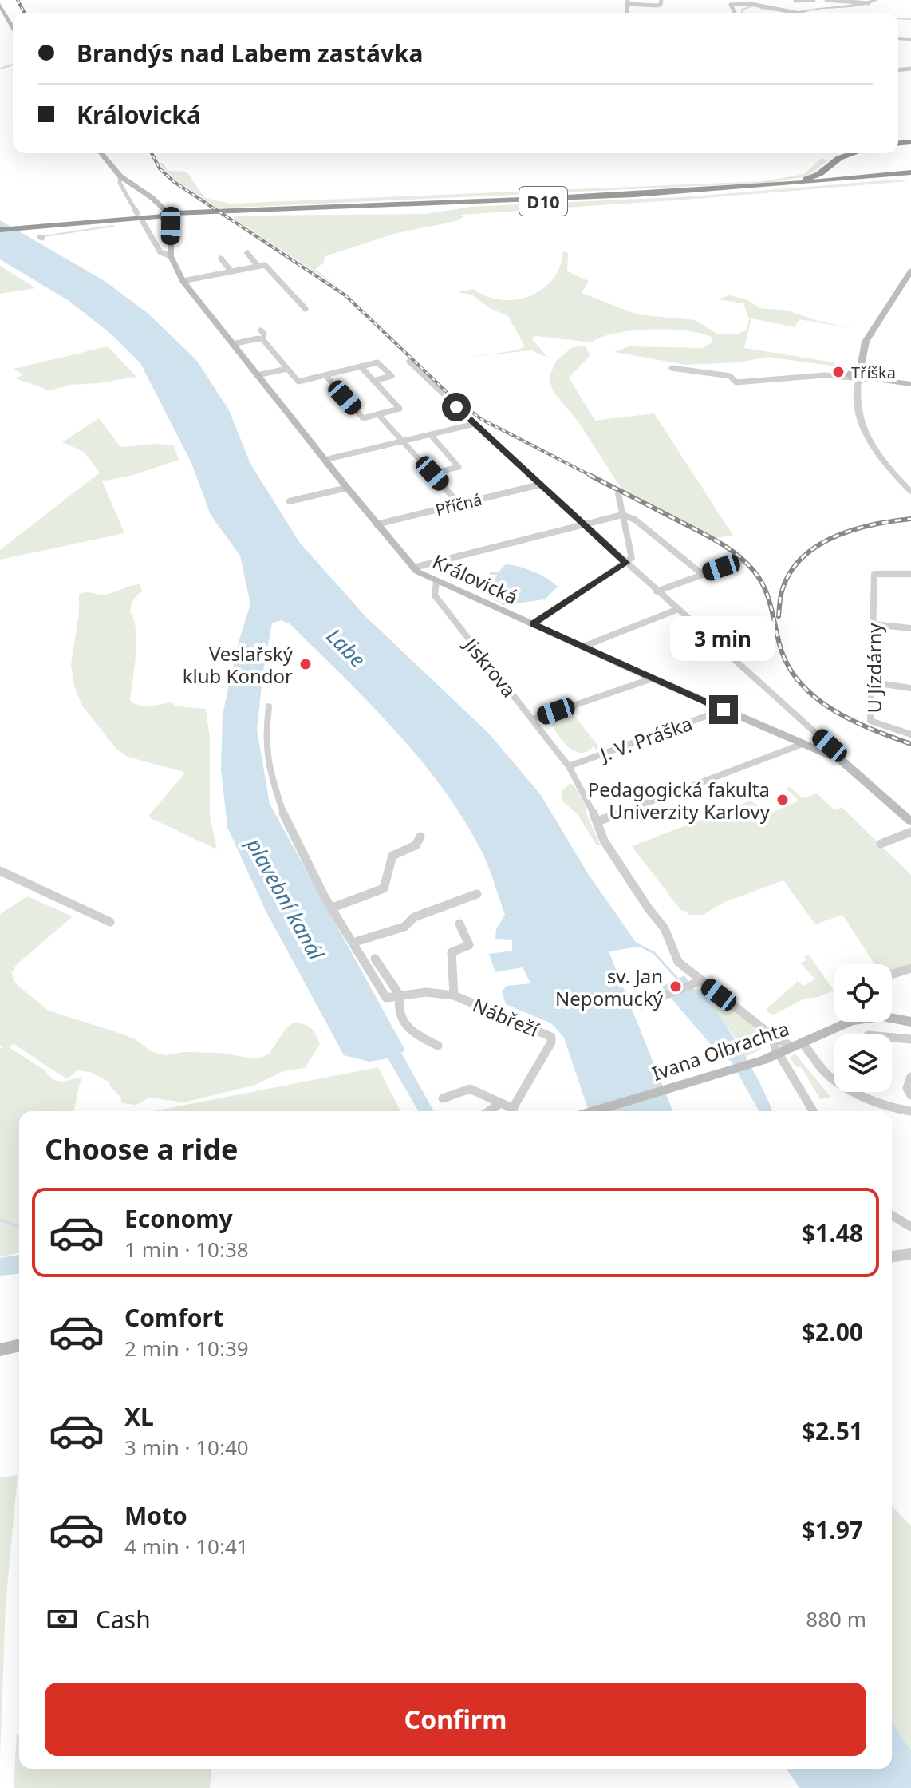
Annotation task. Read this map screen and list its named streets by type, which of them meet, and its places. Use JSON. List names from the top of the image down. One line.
{"streets":{"highway":["D10"],"main road":["Královická","Ivana Olbrachta"],"street":["Příčná","Jiskrova","U Jízdárny","J. V. Práška","Nábřeží"]},"crossings":[["Příčná","Královická"],["Královická","Jiskrova"],["Královická","J. V. Práška"],["Jiskrova","J. V. Práška"],["Jiskrova","Ivana Olbrachta"]],"water":["Labe","plavební kanál"],"places":["Tříška","Veslařský klub Kondor","Pedagogická fakulta Univerzity Karlovy","sv. Jan Nepomucký"],"page":{"banner":["Brandýs nad Labem zastávka","Královická"],"bubble":"3 min","heading":"Choose a ride","list":[{"name":"Economy","note":"1 min · 10:38","value":"$1.48"},{"name":"Comfort","note":"2 min · 10:39","value":"$2.00"},{"name":"XL","note":"3 min · 10:40","value":"$2.51"},{"name":"Moto","note":"4 min · 10:41","value":"$1.97"}],"pay":["Cash","880 m"],"buttons":"Confirm"}}
